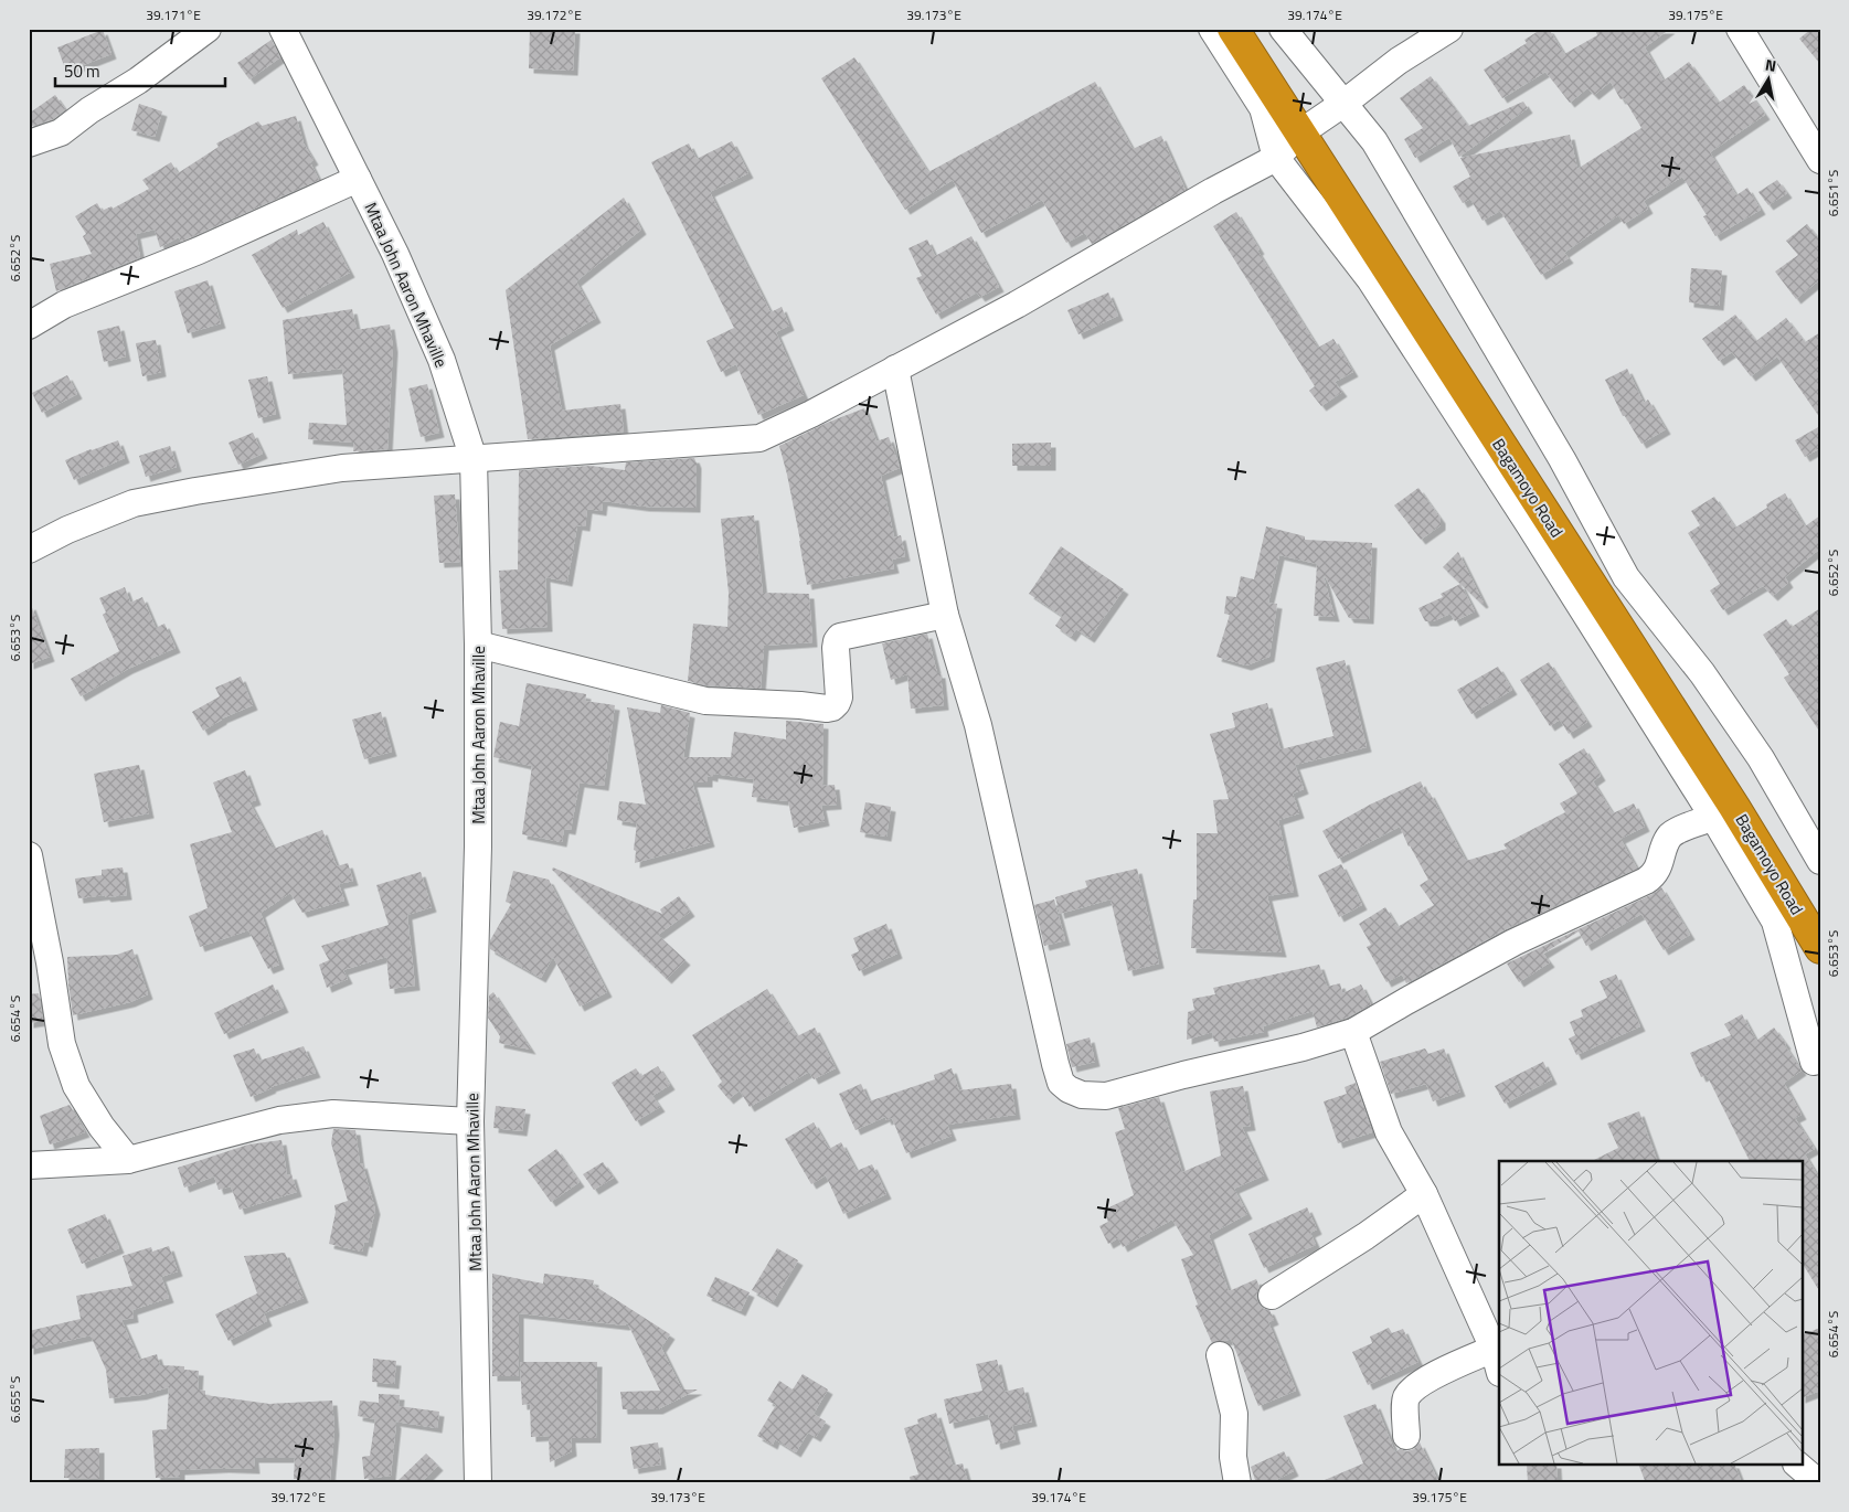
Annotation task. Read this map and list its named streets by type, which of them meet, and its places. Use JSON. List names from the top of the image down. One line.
{"streets":{"highway":["Bagamoyo Road"],"street":["Mtaa John Aaron Mhaville"]},"scale_bar":"50 m","north":"top","coordinates":["39.171°E","39.172°E","39.173°E","39.174°E","39.175°E","6.651°S","6.652°S","6.653°S","6.654°S","6.655°S"]}
